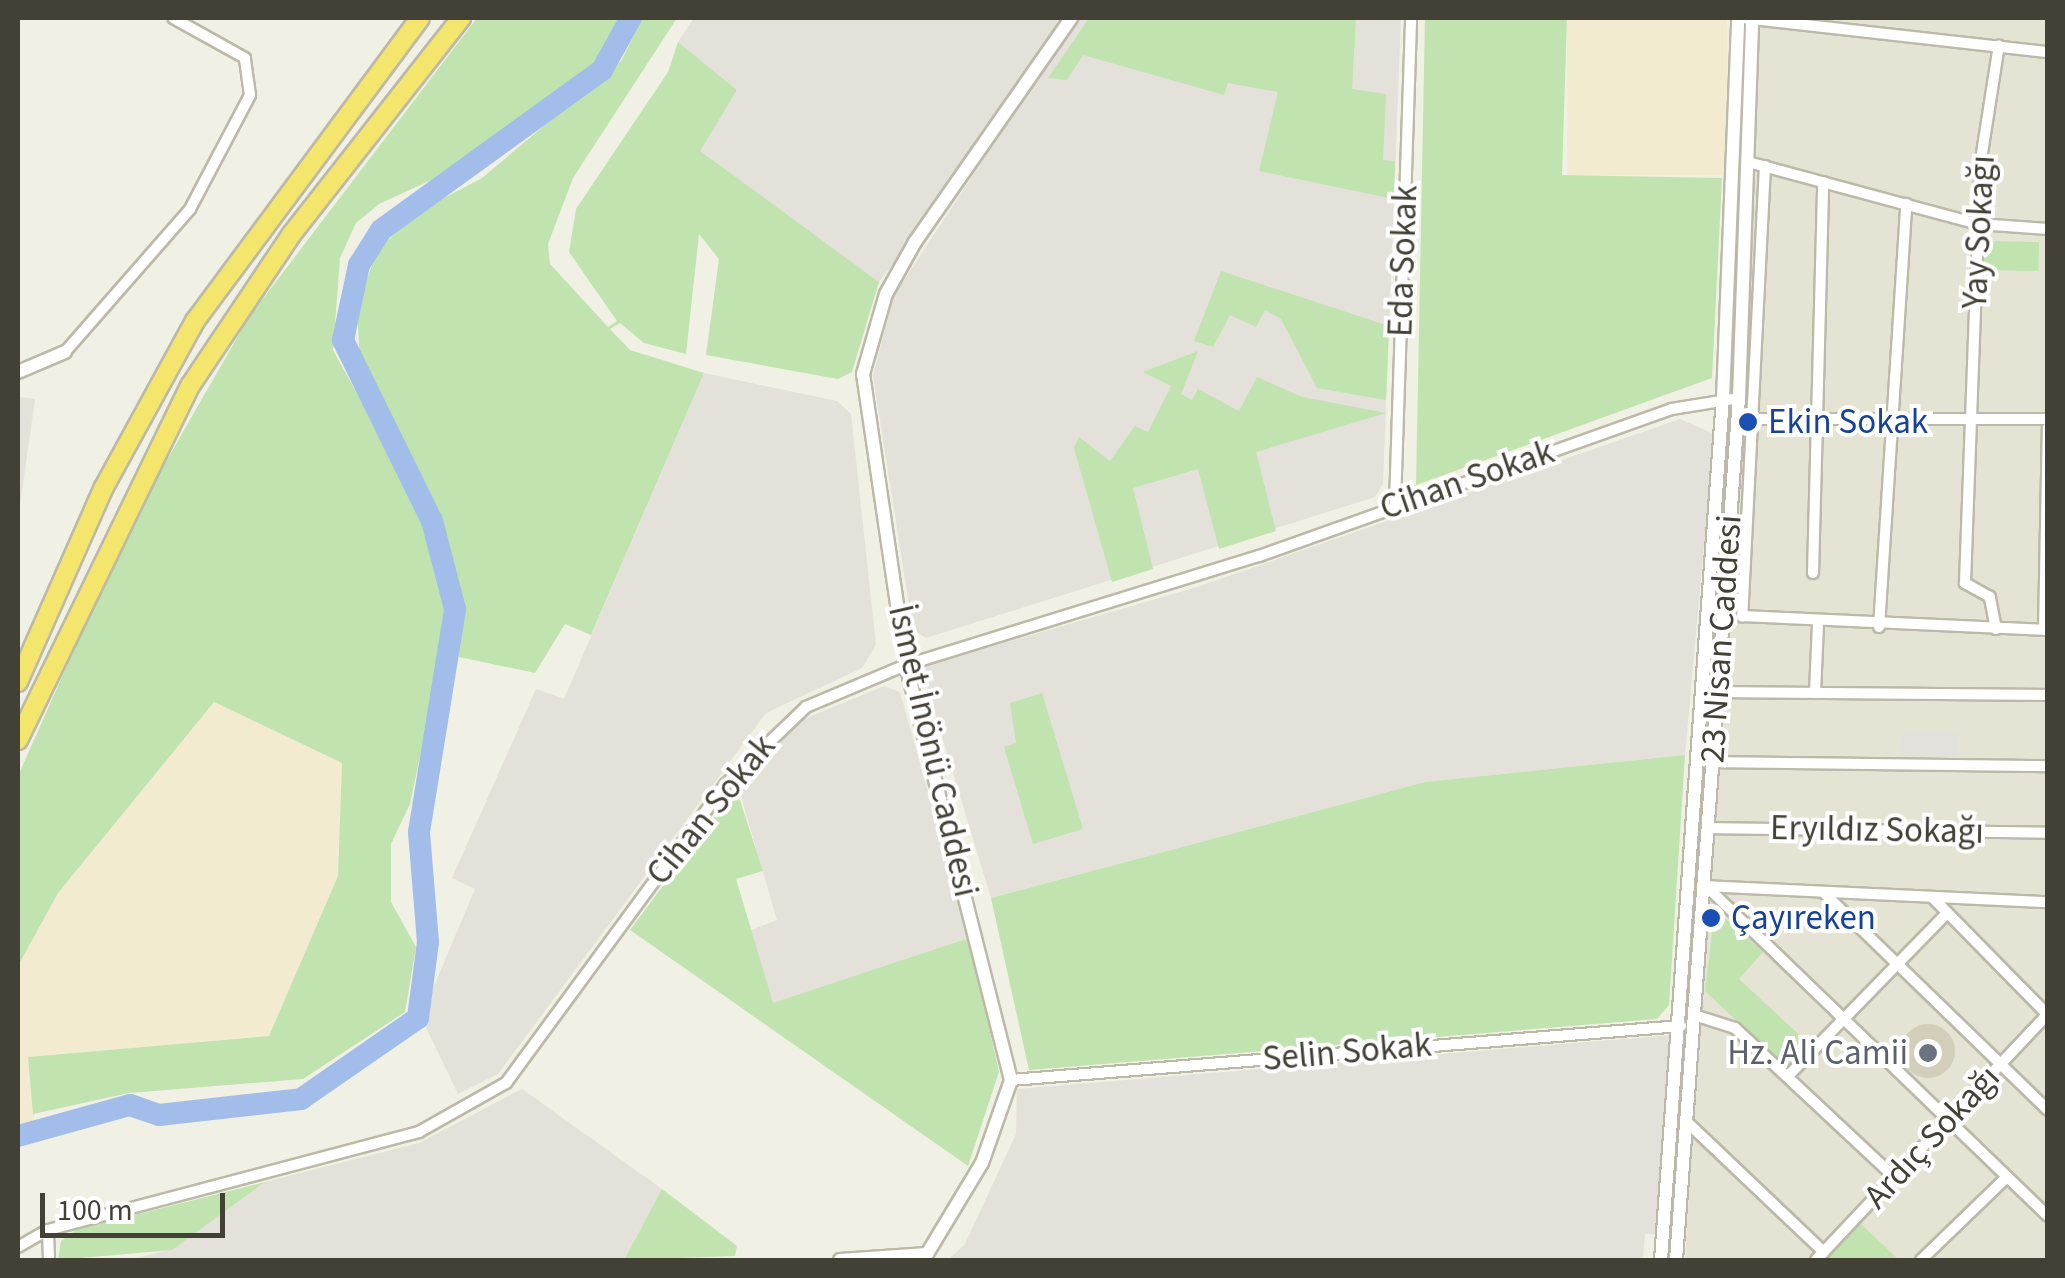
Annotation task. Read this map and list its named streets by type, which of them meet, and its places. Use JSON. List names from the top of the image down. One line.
{"streets":{"street":["Yay Sokağı","Eda Sokak","Cihan Sokak","23 Nisan Caddesi","İsmet İnönü Caddesi","Eryıldız Sokağı","Selin Sokak","Ardıç Sokağı"]},"crossings":[["Eda Sokak","Cihan Sokak"],["Cihan Sokak","23 Nisan Caddesi"],["Cihan Sokak","İsmet İnönü Caddesi"],["23 Nisan Caddesi","Eryıldız Sokağı"],["23 Nisan Caddesi","Selin Sokak"],["İsmet İnönü Caddesi","Selin Sokak"]],"places":["Ekin Sokak","Çayıreken","Hz. Ali Camii"],"scale_bar":"100 m"}
